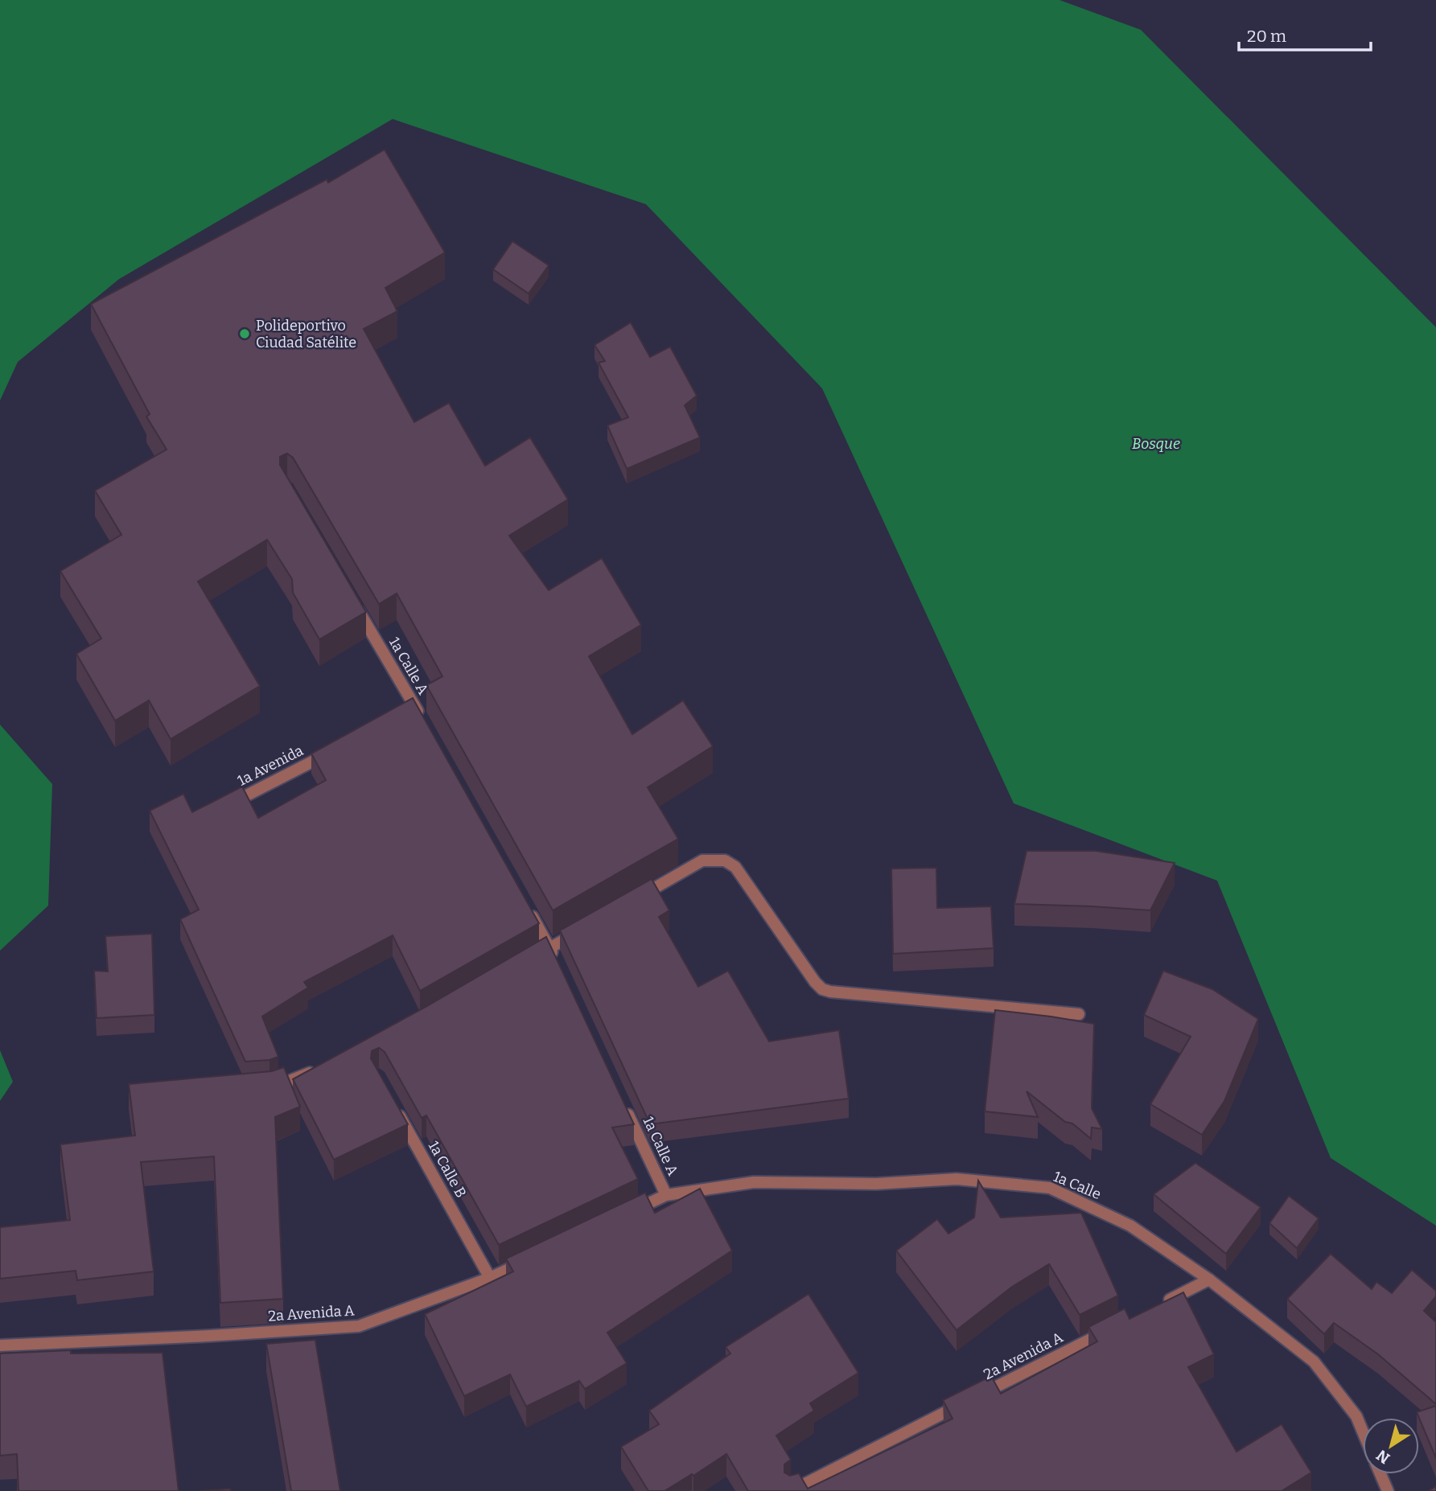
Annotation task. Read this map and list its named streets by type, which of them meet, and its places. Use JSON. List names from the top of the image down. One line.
{"streets":{"street":["1a Calle A","1a Avenida","1a Calle B","1a Calle","2a Avenida A"]},"crossings":[["1a Calle A","1a Calle"],["1a Calle B","2a Avenida A"]],"parks":["Bosque"],"places":["Polideportivo Ciudad Satélite"],"scale_bar":"20 m","north":"bottom left"}
